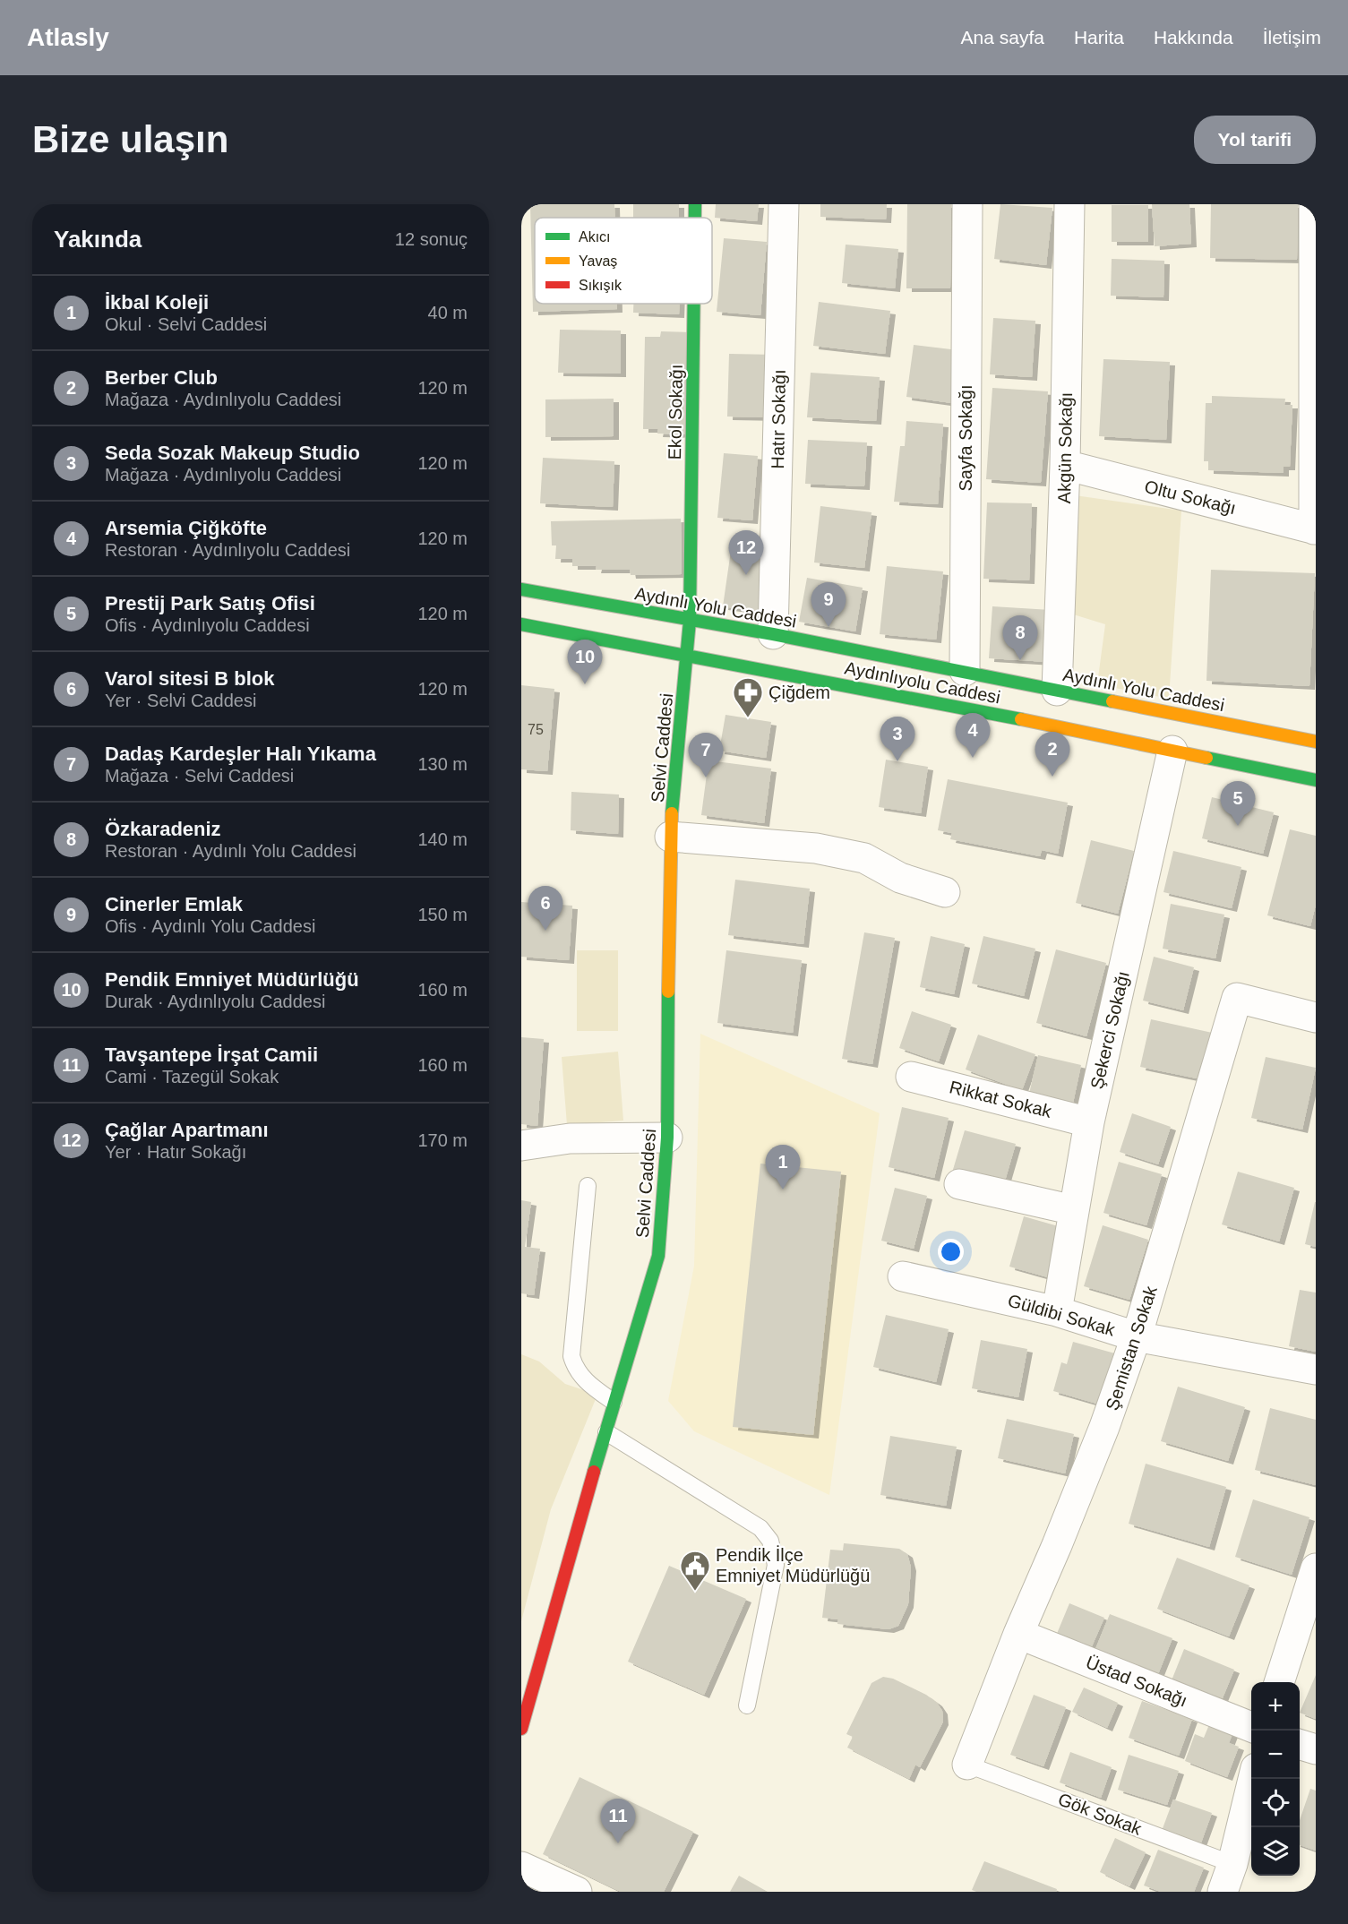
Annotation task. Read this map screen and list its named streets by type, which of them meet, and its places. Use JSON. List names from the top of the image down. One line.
{"streets":{"main road":["Ekol Sokağı","Aydınlı Yolu Caddesi","Aydınlıyolu Caddesi","Selvi Caddesi"],"street":["Hatır Sokağı","Sayfa Sokağı","Akgün Sokağı","Oltu Sokağı","Şekerci Sokağı","Rikkat Sokak","Güldibi Sokak","Şemistan Sokak","Üstad Sokağı"],"lane":["Gök Sokak"]},"crossings":[["Ekol Sokağı","Aydınlı Yolu Caddesi"],["Ekol Sokağı","Selvi Caddesi"],["Hatır Sokağı","Aydınlı Yolu Caddesi"],["Sayfa Sokağı","Aydınlı Yolu Caddesi"],["Akgün Sokağı","Oltu Sokağı"],["Akgün Sokağı","Aydınlı Yolu Caddesi"],["Aydınlı Yolu Caddesi","Selvi Caddesi"],["Aydınlıyolu Caddesi","Selvi Caddesi"],["Aydınlıyolu Caddesi","Şekerci Sokağı"],["Şekerci Sokağı","Rikkat Sokak"],["Şekerci Sokağı","Güldibi Sokak"],["Güldibi Sokak","Şemistan Sokak"],["Şemistan Sokak","Üstad Sokağı"],["Şemistan Sokak","Gök Sokak"]],"places":{"pharmacy":["Çiğdem"],"public building":["Pendik İlçe Emniyet Müdürlüğü"]},"house_numbers":["75"],"legend":["Akıcı","Yavaş","Sıkışık"],"page":{"header":"Atlasly","nav":["Ana sayfa","Harita","Hakkında","İletişim"],"buttons":"Yol tarifi","title":"Bize ulaşın","heading":["Yakında","12 sonuç"],"list":[{"mark":"1","name":"İkbal Koleji","note":"Okul · Selvi Caddesi","value":"40 m"},{"mark":"2","name":"Berber Club","note":"Mağaza · Aydınlıyolu Caddesi","value":"120 m"},{"mark":"3","name":"Seda Sozak Makeup Studio","note":"Mağaza · Aydınlıyolu Caddesi","value":"120 m"},{"mark":"4","name":"Arsemia Çiğköfte","note":"Restoran · Aydınlıyolu Caddesi","value":"120 m"},{"mark":"5","name":"Prestij Park Satış Ofisi","note":"Ofis · Aydınlıyolu Caddesi","value":"120 m"},{"mark":"6","name":"Varol sitesi B blok","note":"Yer · Selvi Caddesi","value":"120 m"},{"mark":"7","name":"Dadaş Kardeşler Halı Yıkama","note":"Mağaza · Selvi Caddesi","value":"130 m"},{"mark":"8","name":"Özkaradeniz","note":"Restoran · Aydınlı Yolu Caddesi","value":"140 m"},{"mark":"9","name":"Cinerler Emlak","note":"Ofis · Aydınlı Yolu Caddesi","value":"150 m"},{"mark":"10","name":"Pendik Emniyet Müdürlüğü","note":"Durak · Aydınlıyolu Caddesi","value":"160 m"},{"mark":"11","name":"Tavşantepe İrşat Camii","note":"Cami · Tazegül Sokak","value":"160 m"},{"mark":"12","name":"Çağlar Apartmanı","note":"Yer · Hatır Sokağı","value":"170 m"}],"pins":["12","9","8","10","4","3","2","7","5","6","1","11"],"map_buttons":["+","−"]}}
